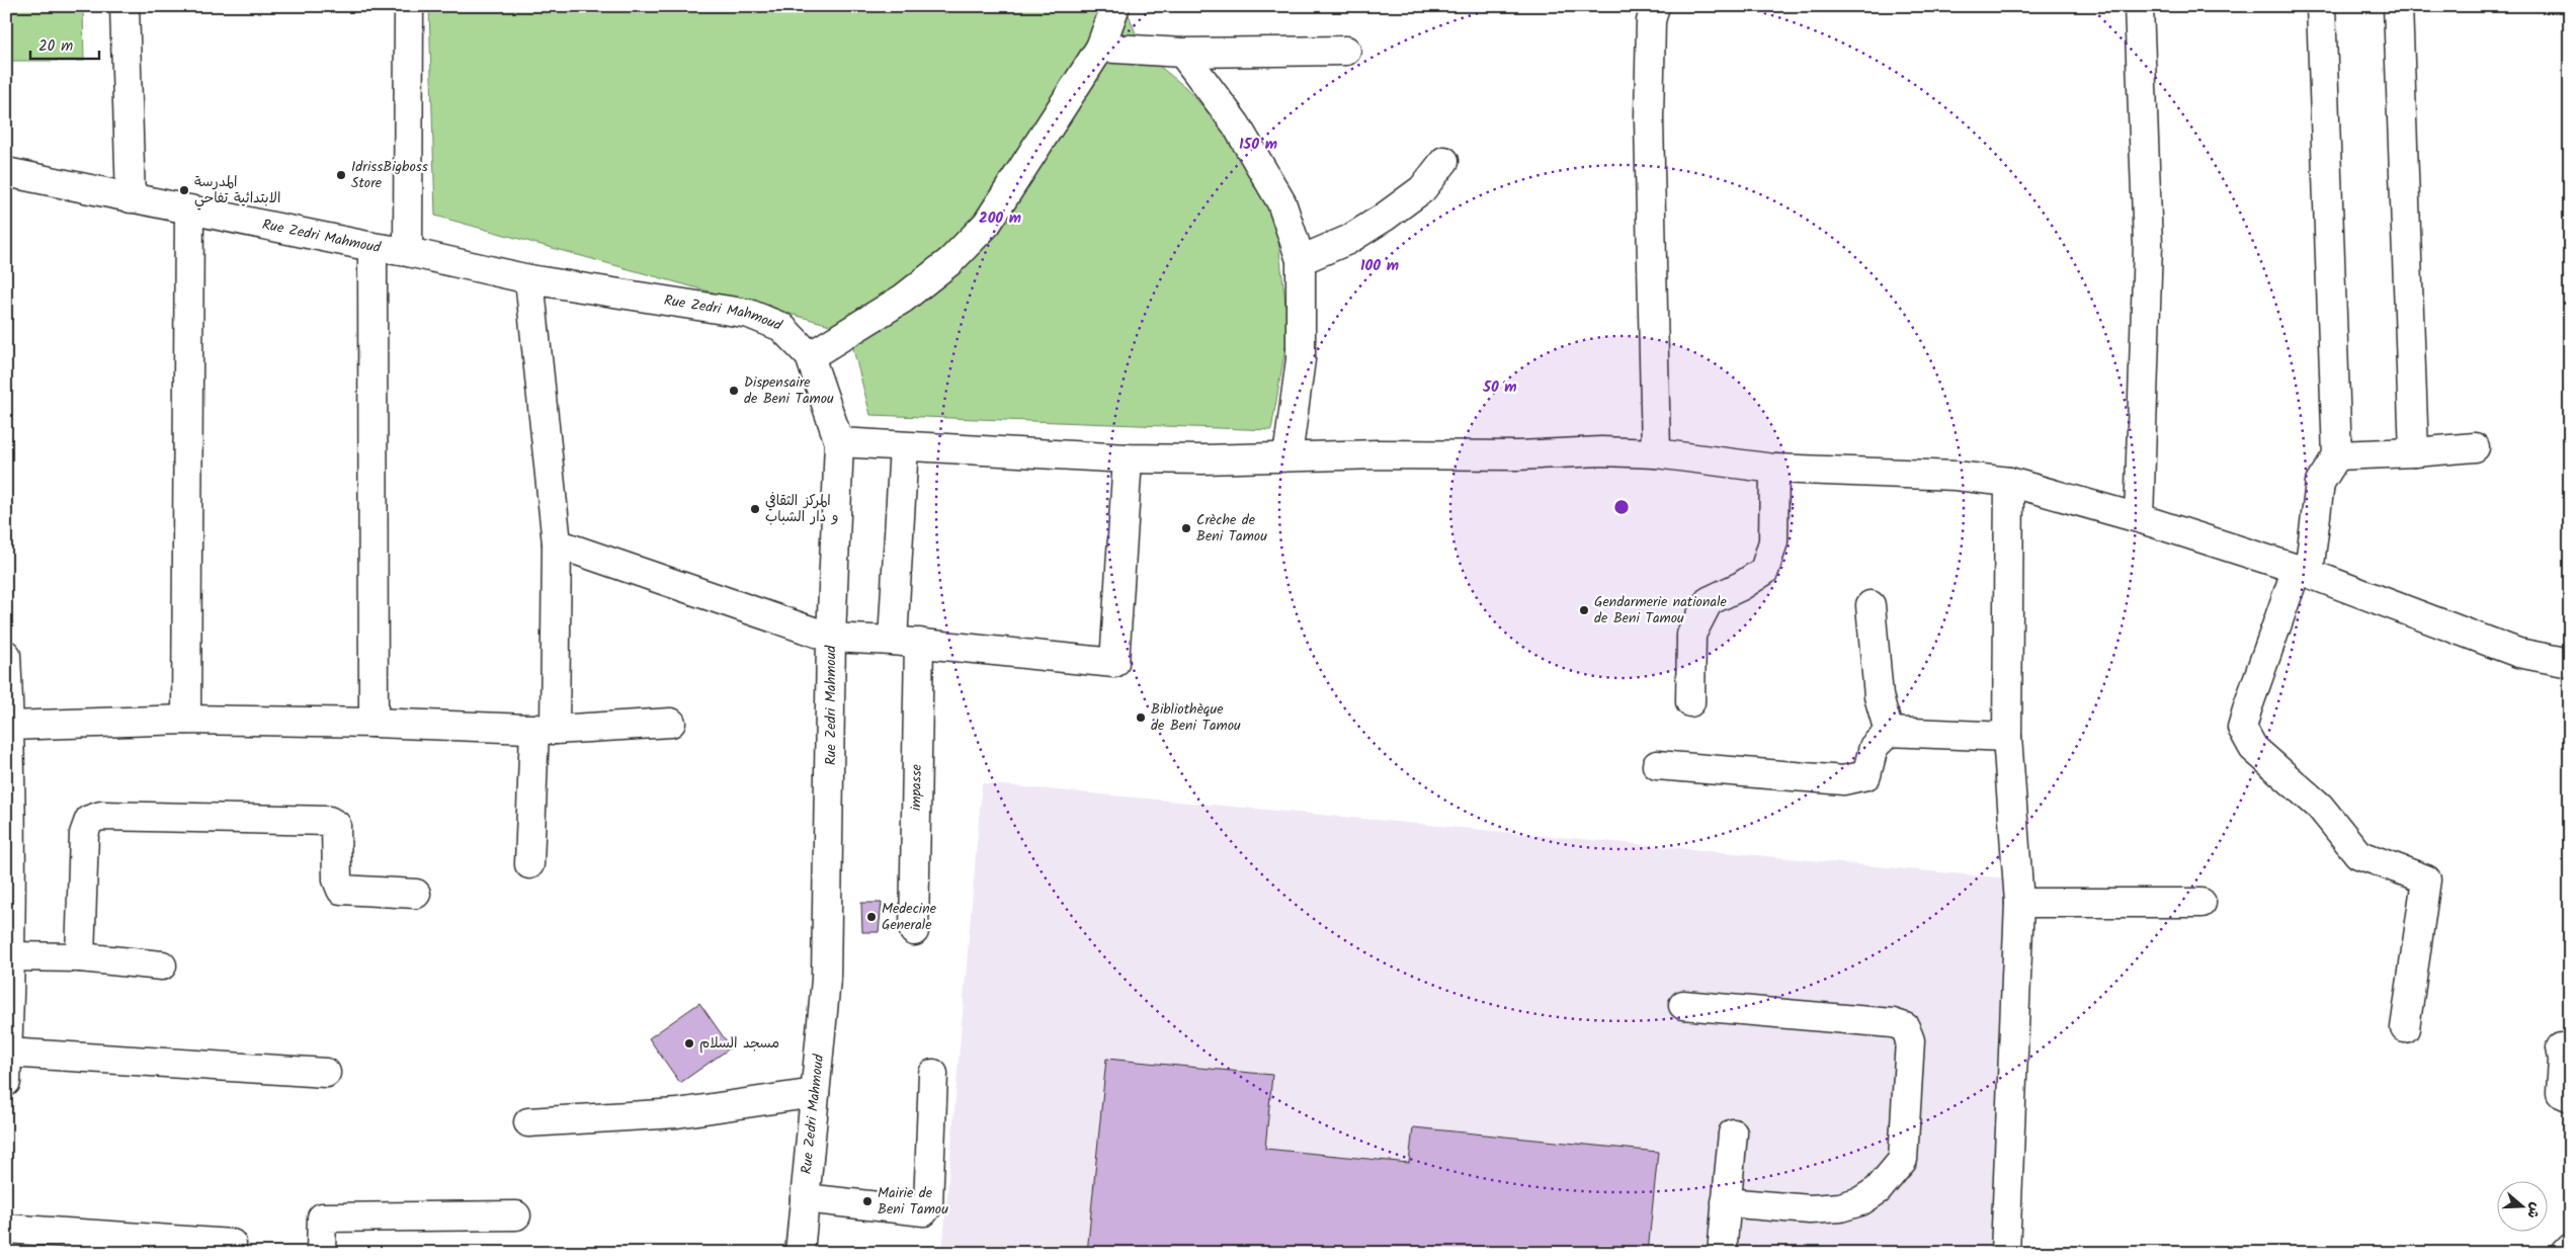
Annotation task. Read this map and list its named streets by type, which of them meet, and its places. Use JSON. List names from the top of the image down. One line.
{"streets":{"street":["Rue Zedri Mahmoud","impasse"]},"places":["IdrissBigboss Store","المدرسة الابتدائية تفاحي","Dispensaire de Beni Tamou","المركز الثقافي و دار الشباب","Crèche de Beni Tamou","Gendarmerie nationale de Beni Tamou","Bibliothèque de Beni Tamou","Medecine Generale","مسجد السلام","Mairie de Beni Tamou"],"scale_bar":"20 m","north":"right","rings":["150 m","200 m","100 m","50 m"]}
